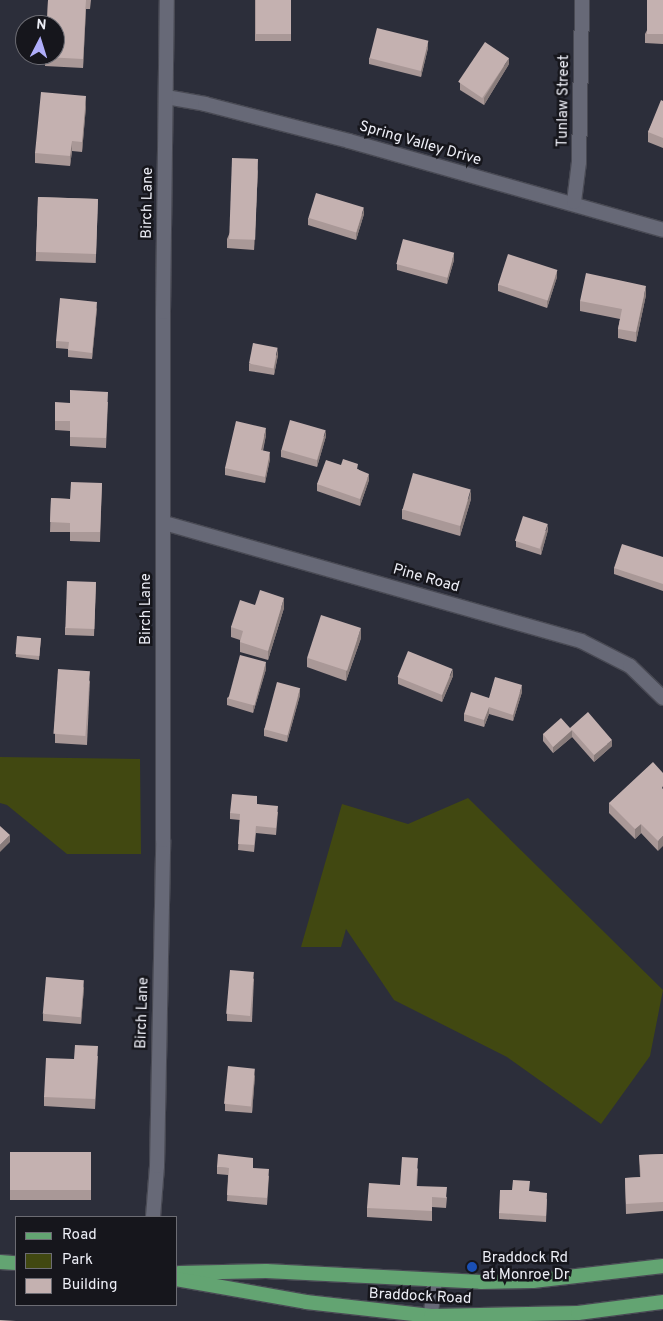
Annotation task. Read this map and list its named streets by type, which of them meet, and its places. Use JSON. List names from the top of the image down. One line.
{"streets":{"main road":["Braddock Road"],"street":["Tunlaw Street","Spring Valley Drive","Birch Lane","Pine Road"]},"crossings":[["Tunlaw Street","Spring Valley Drive"],["Spring Valley Drive","Birch Lane"],["Birch Lane","Pine Road"]],"places":["Braddock Rd at Monroe Dr"],"legend":["Road","Park","Building"],"north":"top"}
